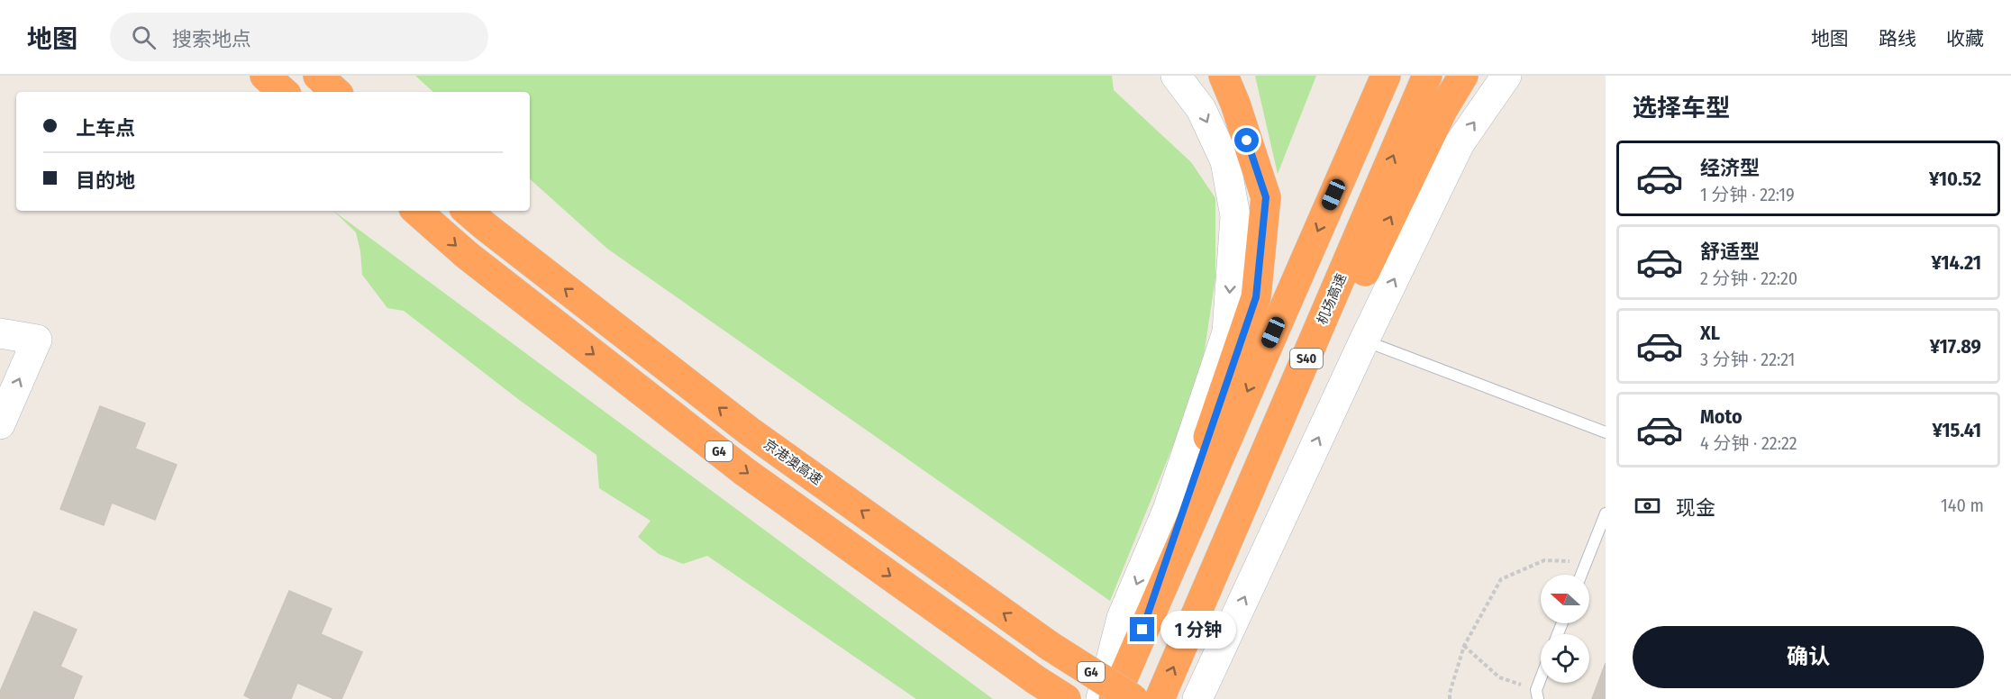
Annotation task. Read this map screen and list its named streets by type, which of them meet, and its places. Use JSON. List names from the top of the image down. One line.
{"streets":{"highway":["机场高速","S40","G4","京港澳高速"]},"north":"left","page":{"header":"地图","search":"搜索地点","nav":["地图","路线","收藏"],"heading":"选择车型","banner":["上车点","目的地"],"list":[{"name":"经济型","note":"1 分钟 · 22:19","value":"¥10.52"},{"name":"舒适型","note":"2 分钟 · 22:20","value":"¥14.21"},{"name":"XL","note":"3 分钟 · 22:21","value":"¥17.89"},{"name":"Moto","note":"4 分钟 · 22:22","value":"¥15.41"}],"pay":["现金","140 m"],"bubble":"1 分钟","buttons":"确认"}}
